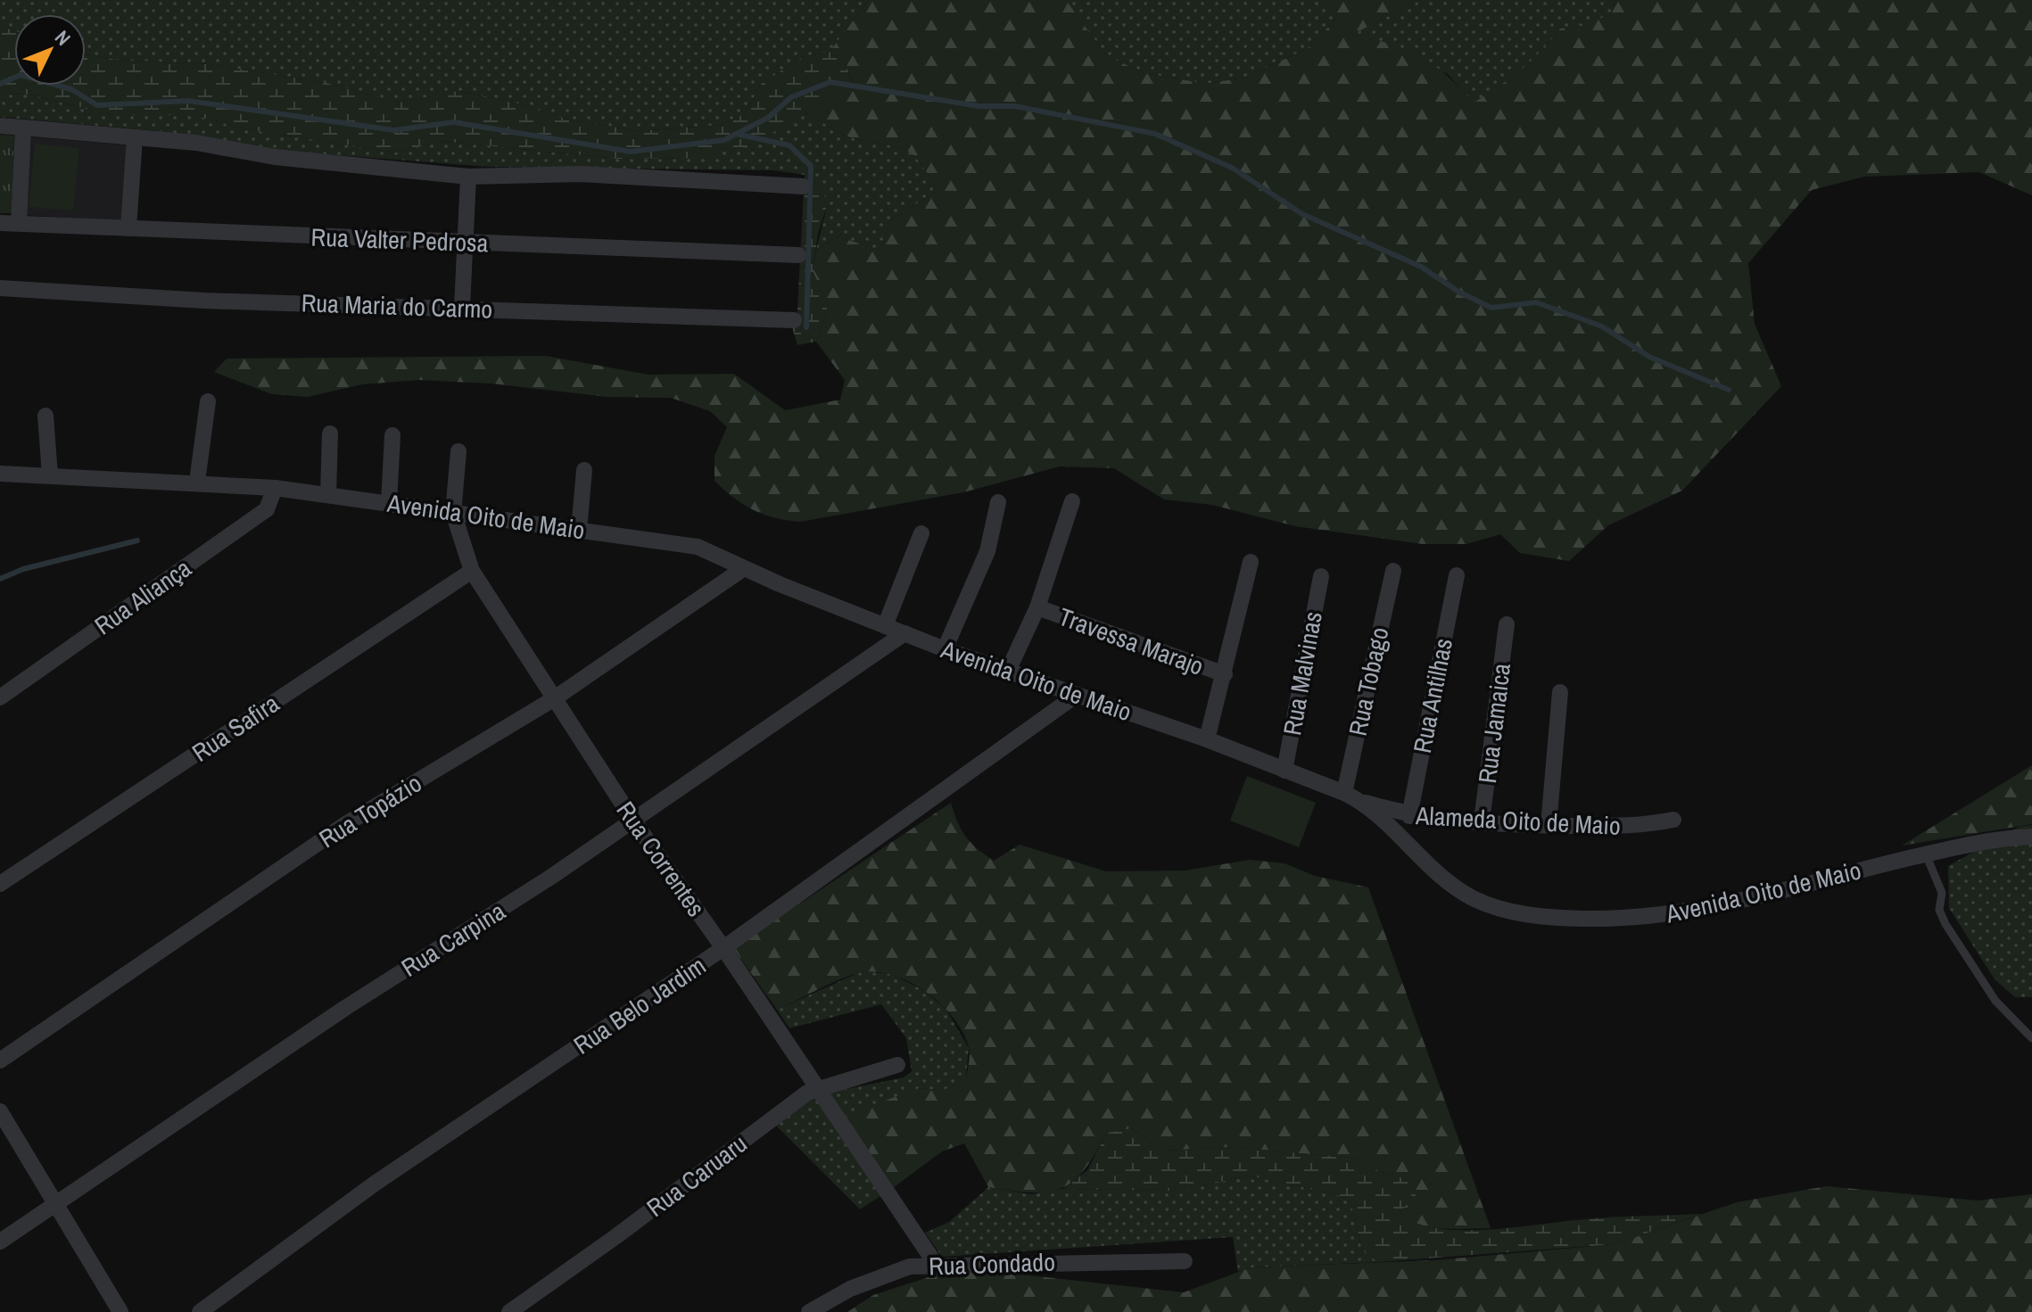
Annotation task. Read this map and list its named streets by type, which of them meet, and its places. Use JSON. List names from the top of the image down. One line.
{"streets":{"street":["Rua Valter Pedrosa","Rua Maria do Carmo","Avenida Oito de Maio","Rua Aliança","Travessa Marajo","Rua Malvinas","Rua Tobago","Rua Antilhas","Rua Jamaica","Rua Safira","Rua Topázio","Alameda Oito de Maio","Rua Correntes","Rua Carpina","Rua Belo Jardim","Rua Caruaru","Rua Condado"]},"crossings":[["Avenida Oito de Maio","Rua Aliança"],["Avenida Oito de Maio","Rua Malvinas"],["Avenida Oito de Maio","Rua Tobago"],["Avenida Oito de Maio","Rua Topázio"],["Avenida Oito de Maio","Alameda Oito de Maio"],["Avenida Oito de Maio","Rua Correntes"],["Avenida Oito de Maio","Rua Carpina"],["Avenida Oito de Maio","Rua Belo Jardim"],["Rua Antilhas","Alameda Oito de Maio"],["Rua Jamaica","Alameda Oito de Maio"],["Rua Safira","Rua Correntes"],["Rua Topázio","Rua Correntes"],["Rua Correntes","Rua Carpina"],["Rua Correntes","Rua Belo Jardim"],["Rua Correntes","Rua Caruaru"],["Rua Correntes","Rua Condado"]],"north":"top right"}
